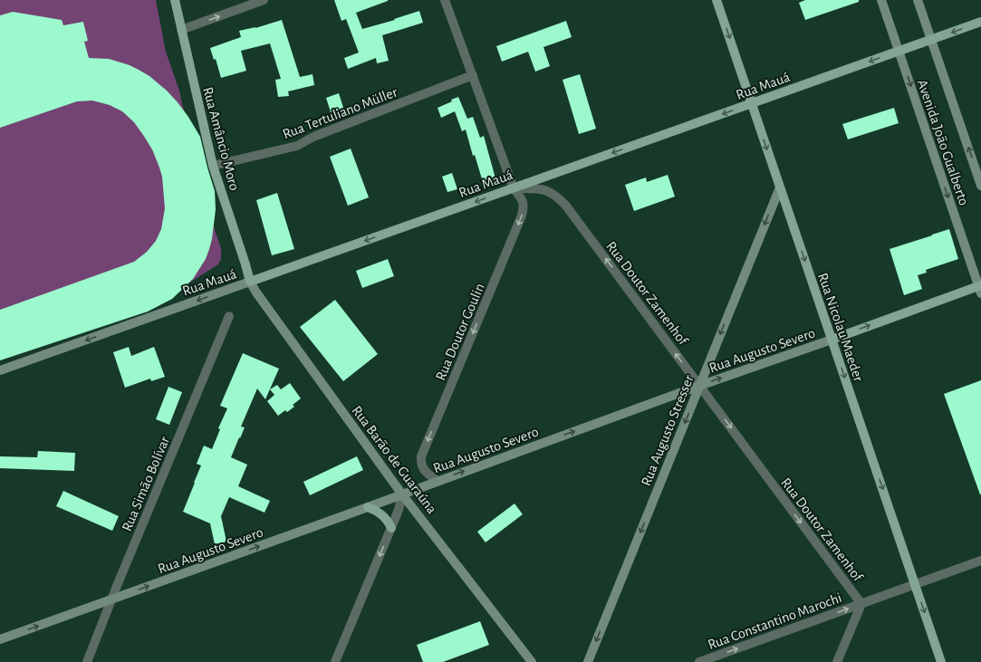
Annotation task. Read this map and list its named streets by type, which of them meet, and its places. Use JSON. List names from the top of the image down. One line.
{"streets":{"main road":["Rua Mauá","Rua Amâncio Moro","Avenida João Gualberto","Rua Nicolau Maeder","Rua Augusto Severo","Rua Augusto Stresser","Rua Barão de Guaraúna"],"street":["Rua Tertuliano Müller","Rua Doutor Zamenhof","Rua Doutor Goulin","Rua Simão Bolívar","Rua Constantino Marochi"]},"crossings":[["Rua Mauá","Rua Amâncio Moro"],["Rua Mauá","Avenida João Gualberto"],["Rua Mauá","Rua Doutor Zamenhof"],["Rua Mauá","Rua Nicolau Maeder"],["Rua Mauá","Rua Doutor Goulin"],["Rua Mauá","Rua Barão de Guaraúna"],["Rua Tertuliano Müller","Rua Amâncio Moro"],["Rua Amâncio Moro","Rua Barão de Guaraúna"],["Avenida João Gualberto","Rua Augusto Severo"],["Rua Doutor Zamenhof","Rua Doutor Goulin"],["Rua Doutor Zamenhof","Rua Augusto Severo"],["Rua Doutor Zamenhof","Rua Augusto Stresser"],["Rua Doutor Zamenhof","Rua Constantino Marochi"],["Rua Nicolau Maeder","Rua Augusto Severo"],["Rua Nicolau Maeder","Rua Augusto Stresser"],["Rua Nicolau Maeder","Rua Constantino Marochi"],["Rua Doutor Goulin","Rua Augusto Severo"],["Rua Augusto Severo","Rua Augusto Stresser"],["Rua Augusto Severo","Rua Barão de Guaraúna"],["Rua Augusto Severo","Rua Simão Bolívar"]],"one_way":["Rua Mauá","Rua Nicolau Maeder","Rua Doutor Goulin","Rua Augusto Severo","Rua Augusto Stresser","Rua Constantino Marochi"]}
